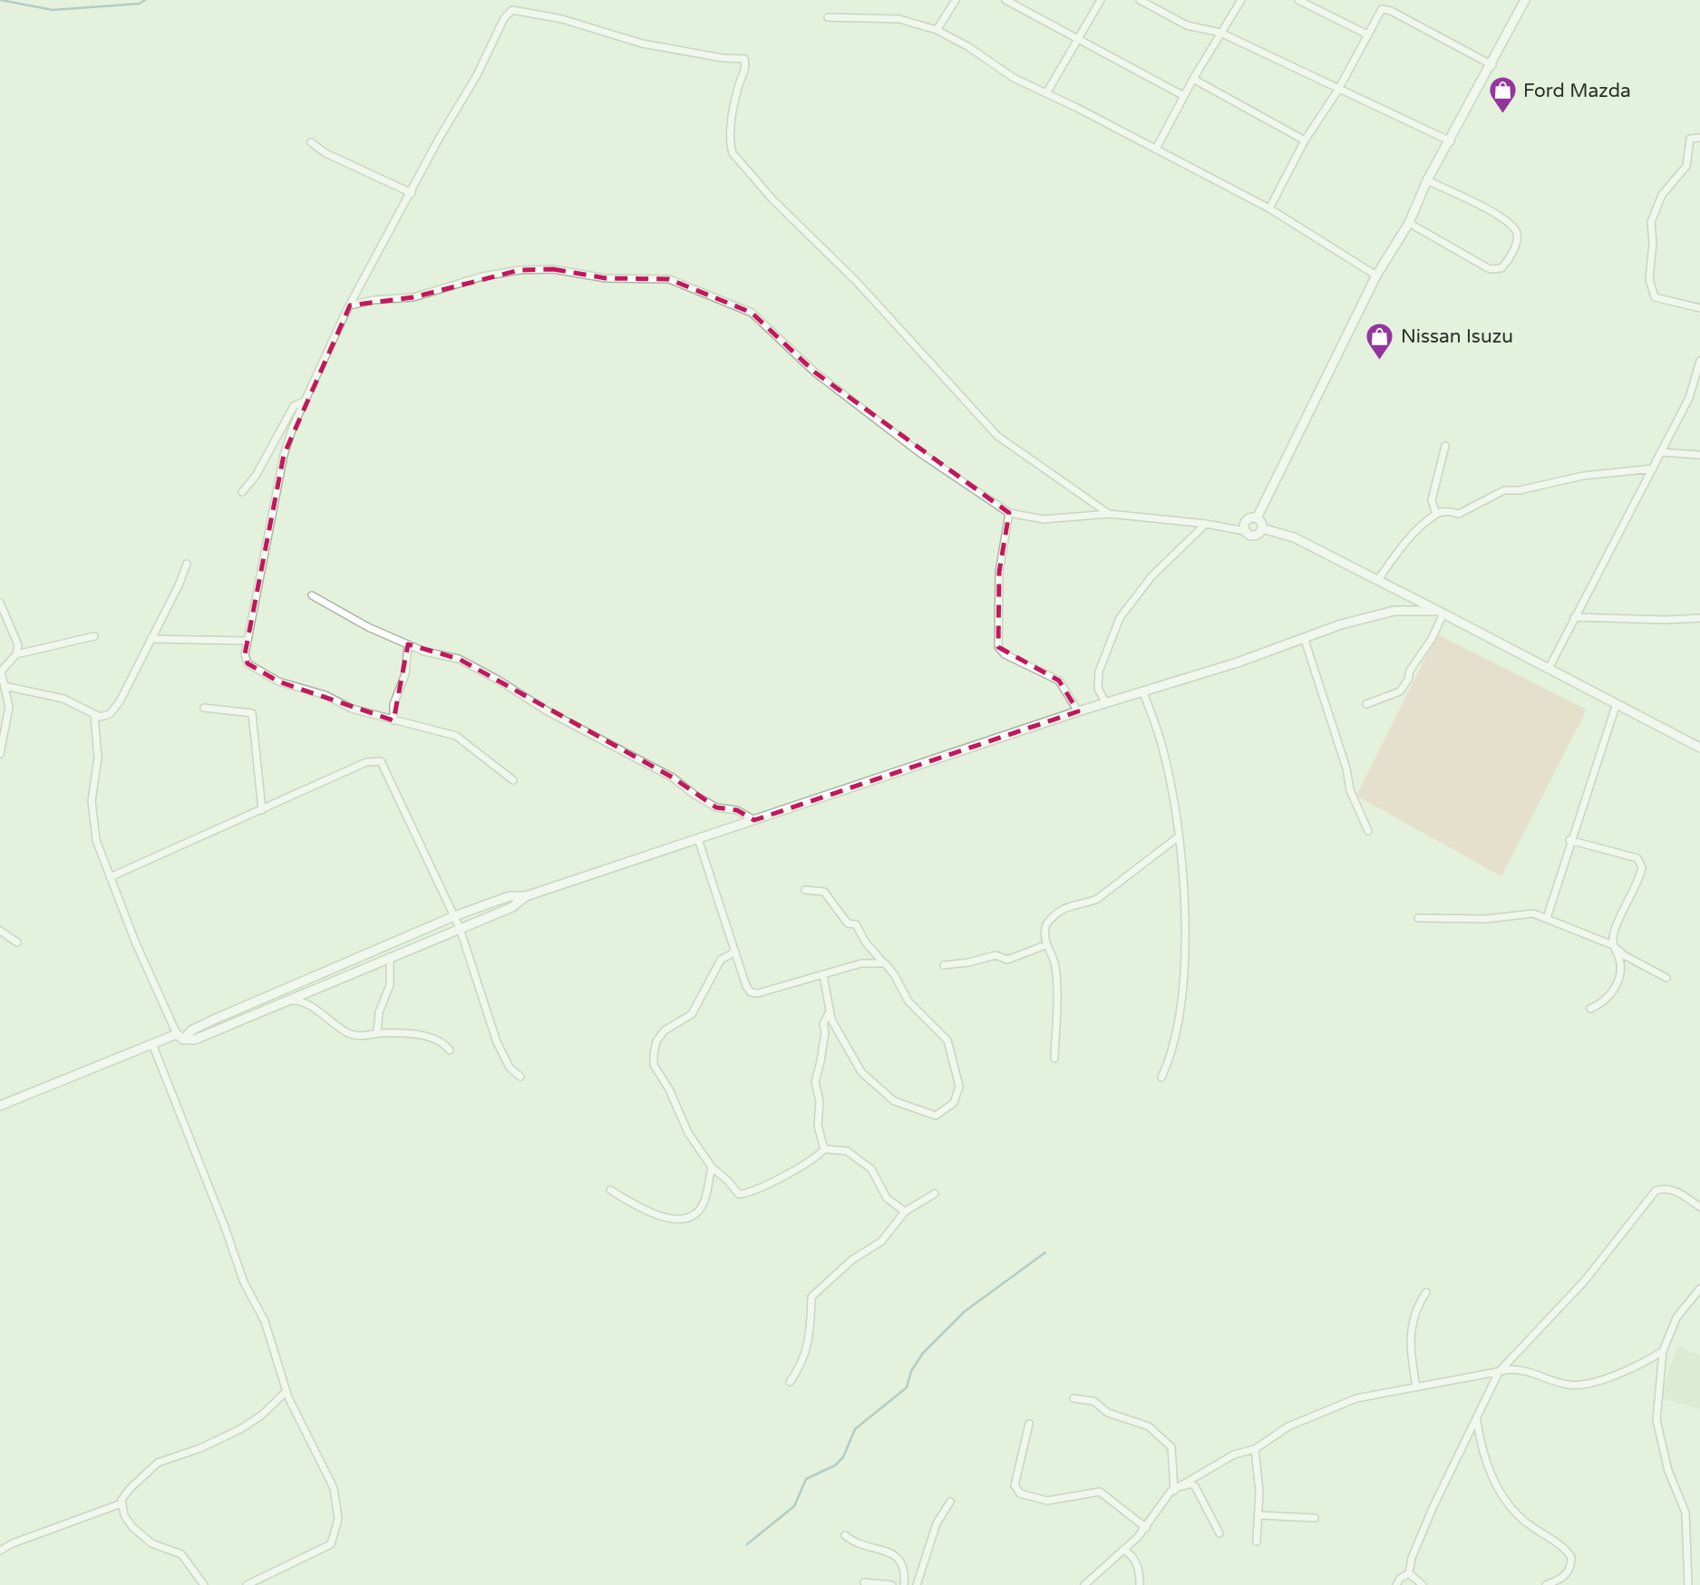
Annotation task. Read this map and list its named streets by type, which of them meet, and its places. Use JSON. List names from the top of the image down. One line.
{"places":{"shop":["Ford Mazda","Nissan Isuzu"]}}
